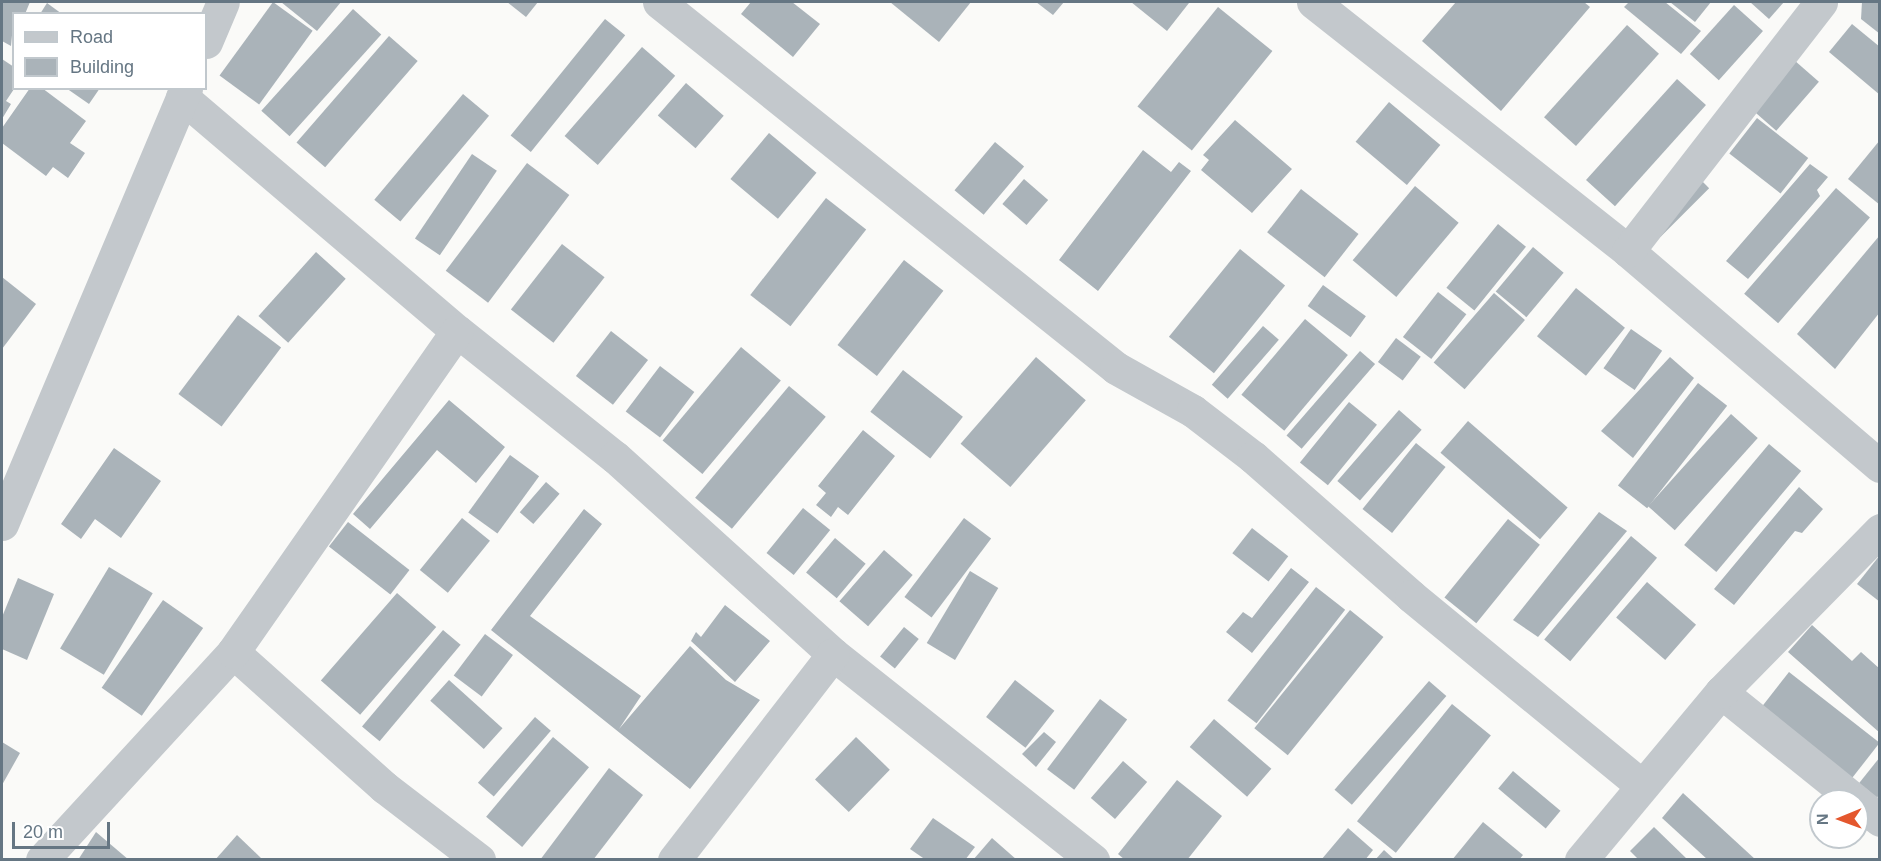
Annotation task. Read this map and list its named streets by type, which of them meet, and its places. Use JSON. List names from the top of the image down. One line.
{"legend":["Road","Building"],"scale_bar":"20 m","north":"left"}
